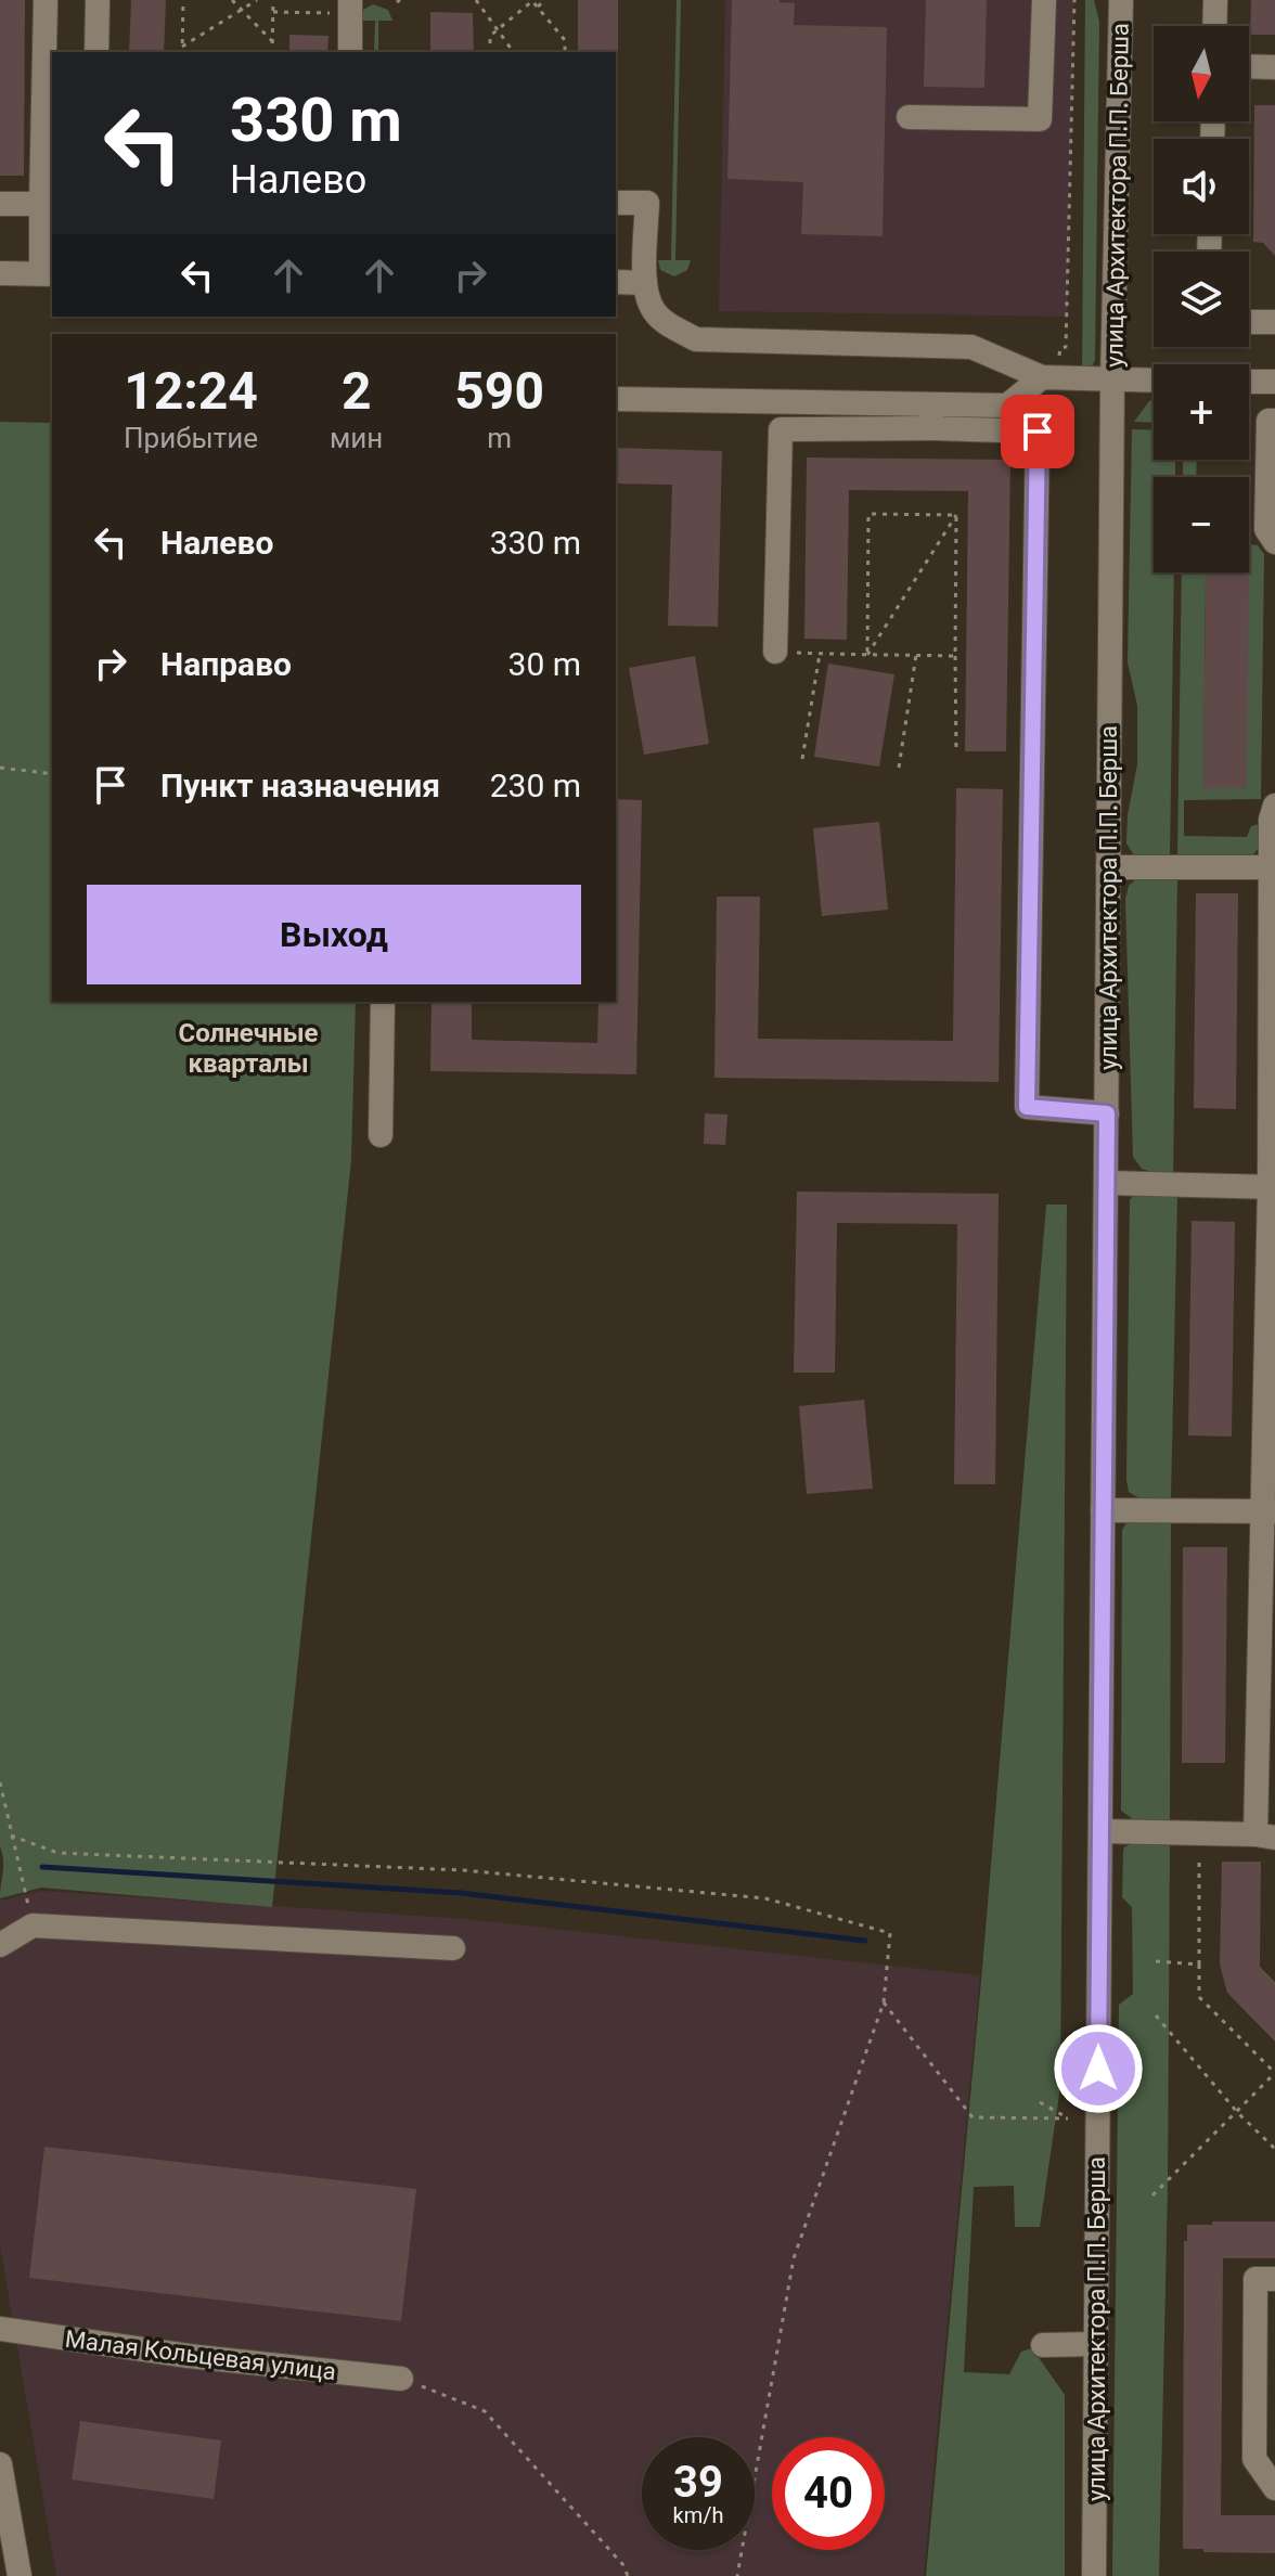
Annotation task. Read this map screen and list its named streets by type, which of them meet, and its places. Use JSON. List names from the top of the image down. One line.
{"streets":{"street":["улица Архитектора П.П. Берша","Малая Кольцевая улица"]},"districts":["Солнечные кварталы"],"north":"bottom","page":{"map_buttons":["+","−"],"turn":["330 m","Налево"],"eta":["12:24","Прибытие","2","мин","590","m"],"list":[{"name":"Налево","value":"330 m"},{"name":"Направо","value":"30 m"},{"name":"Пункт назначения","value":"230 m"}],"buttons":"Выход","speed":"39 km/h","limit":"40"}}
